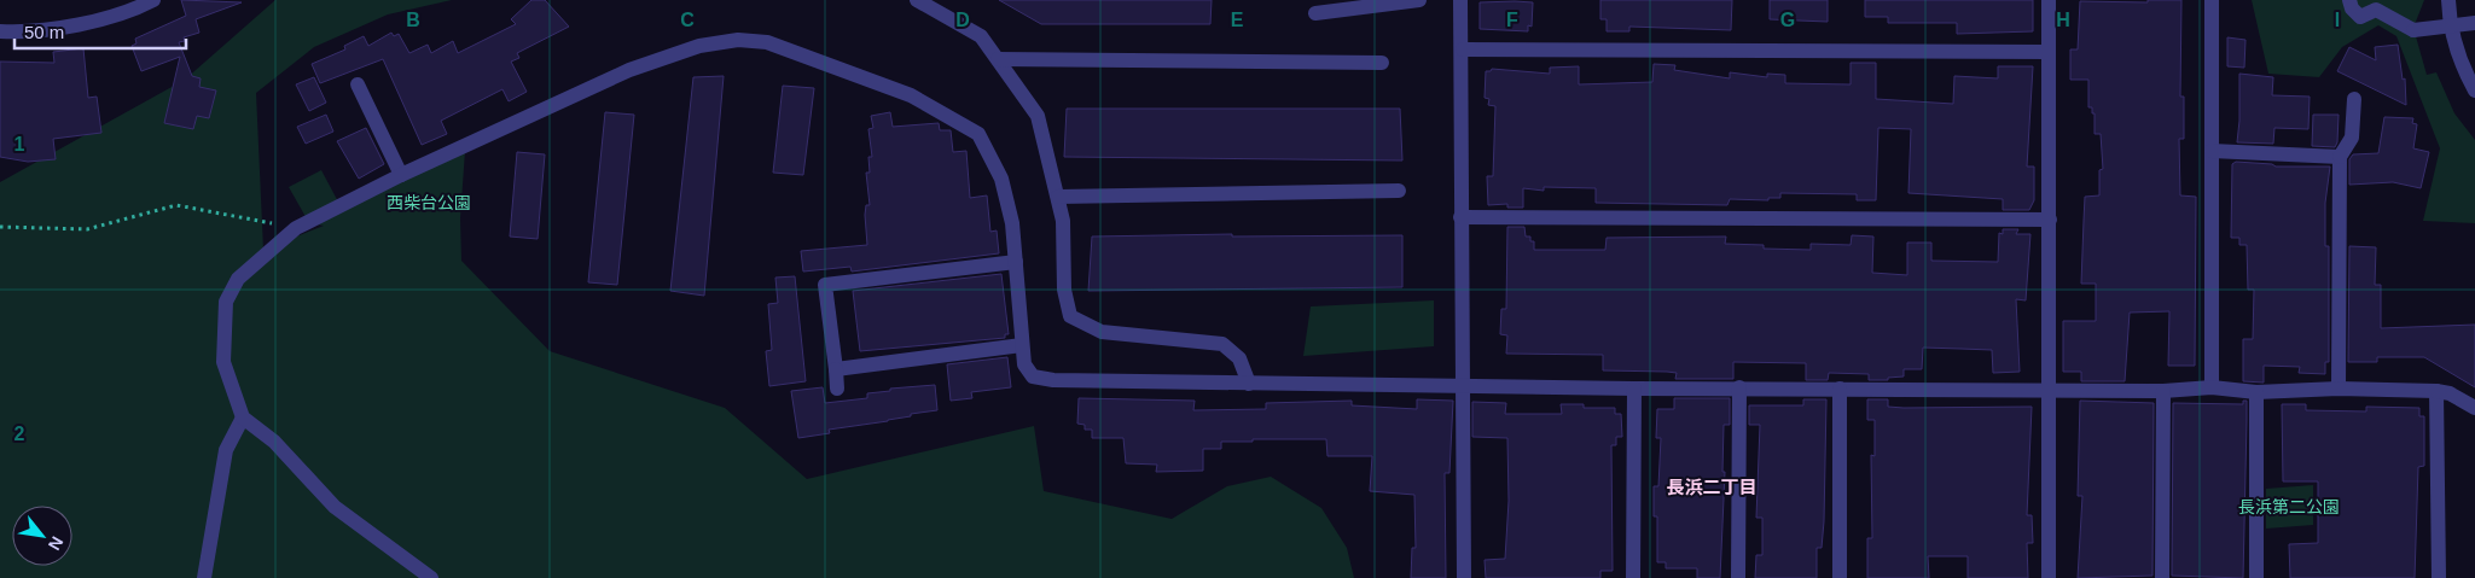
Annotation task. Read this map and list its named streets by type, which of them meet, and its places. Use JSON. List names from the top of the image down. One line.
{"districts":["長浜二丁目"],"parks":["西柴台公園","長浜第二公園"],"scale_bar":"50 m","north":"bottom right","grid":{"columns":["B","C","D","E","F","G","H","I"],"rows":["1","2"]}}
